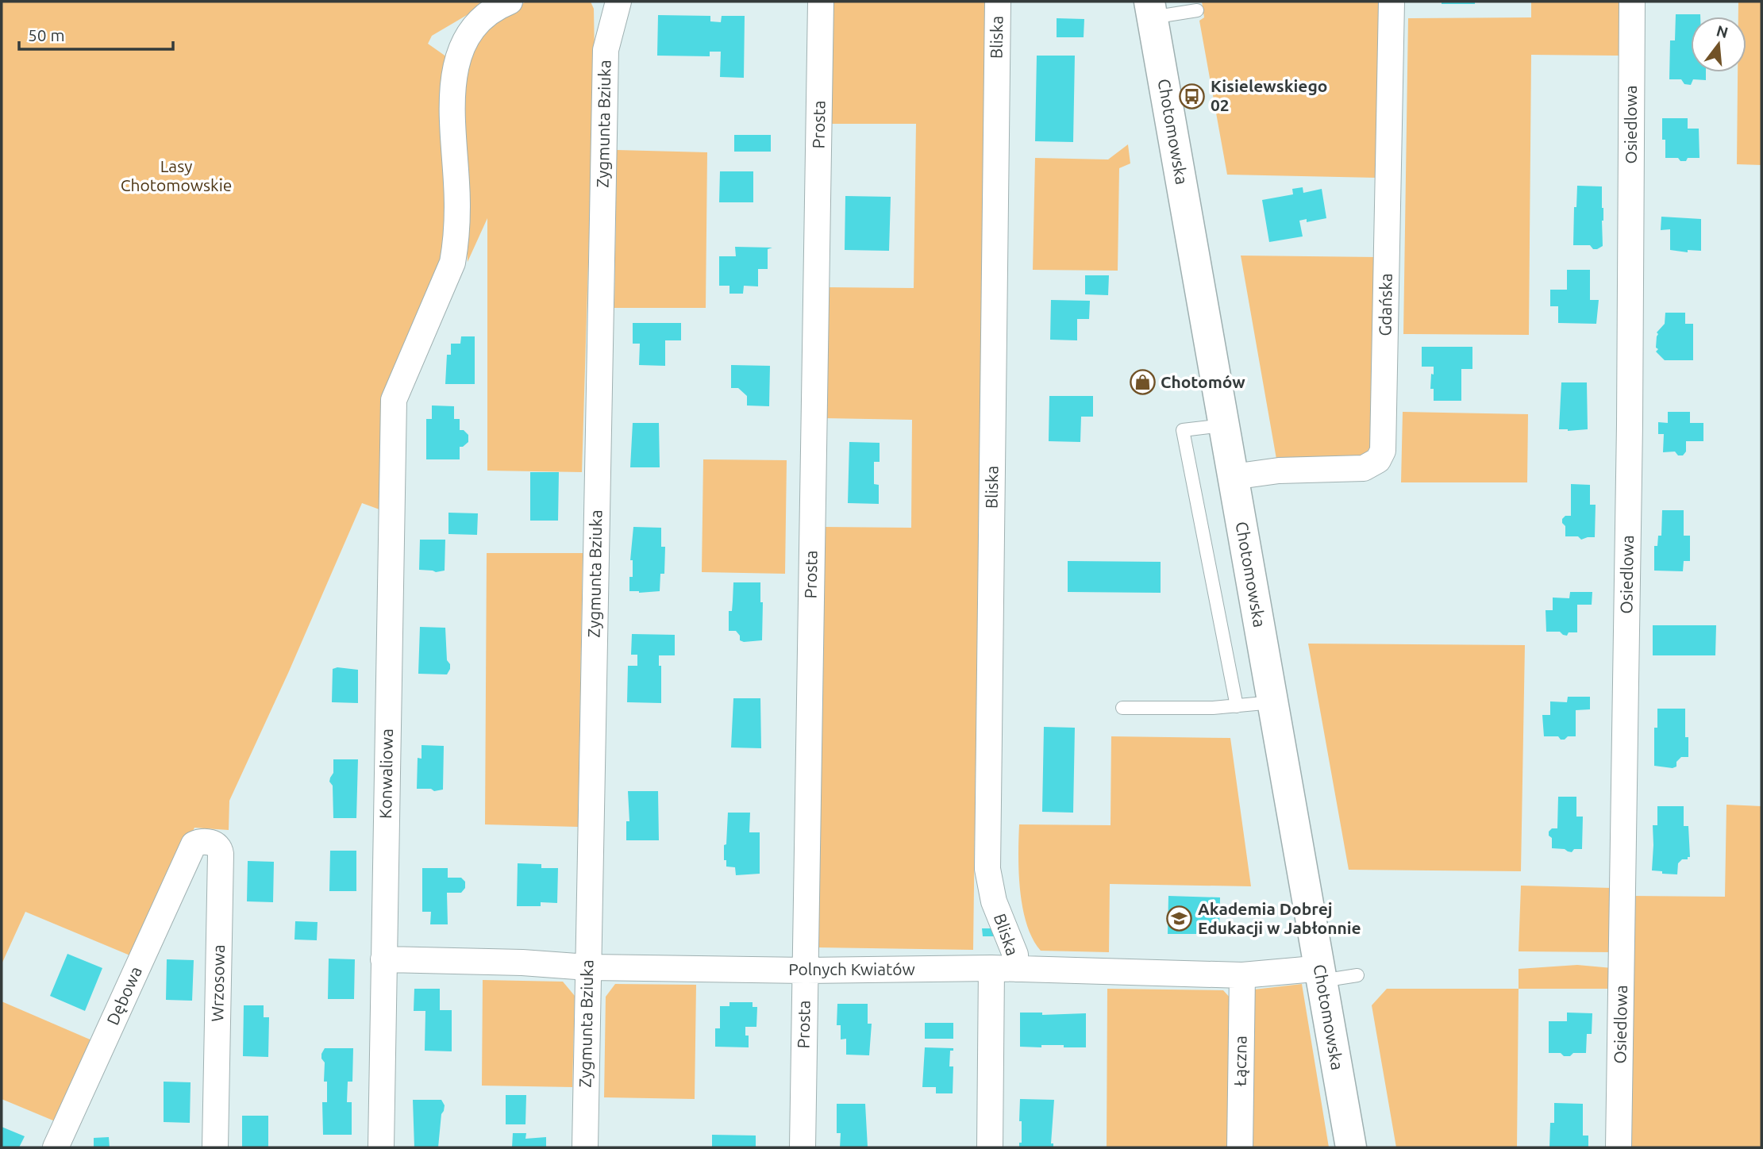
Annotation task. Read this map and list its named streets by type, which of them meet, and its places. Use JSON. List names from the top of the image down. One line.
{"streets":{"street":["Bliska","Zygmunta Bziuka","Prosta","Osiedlowa","Chotomowska","Gdańska","Konwaliowa","Polnych Kwiatów","Wrzosowa","Dębowa","Łączna"]},"crossings":[["Bliska","Polnych Kwiatów"],["Zygmunta Bziuka","Polnych Kwiatów"],["Prosta","Polnych Kwiatów"],["Chotomowska","Gdańska"],["Chotomowska","Polnych Kwiatów"],["Konwaliowa","Polnych Kwiatów"],["Polnych Kwiatów","Łączna"],["Wrzosowa","Dębowa"]],"parks":["Lasy Chotomowskie"],"places":{"bus stop":["Kisielewskiego 02"],"shop":["Chotomów"],"school or university":["Akademia Dobrej Edukacji w Jabłonnie"]},"scale_bar":"50 m","north":"top"}
